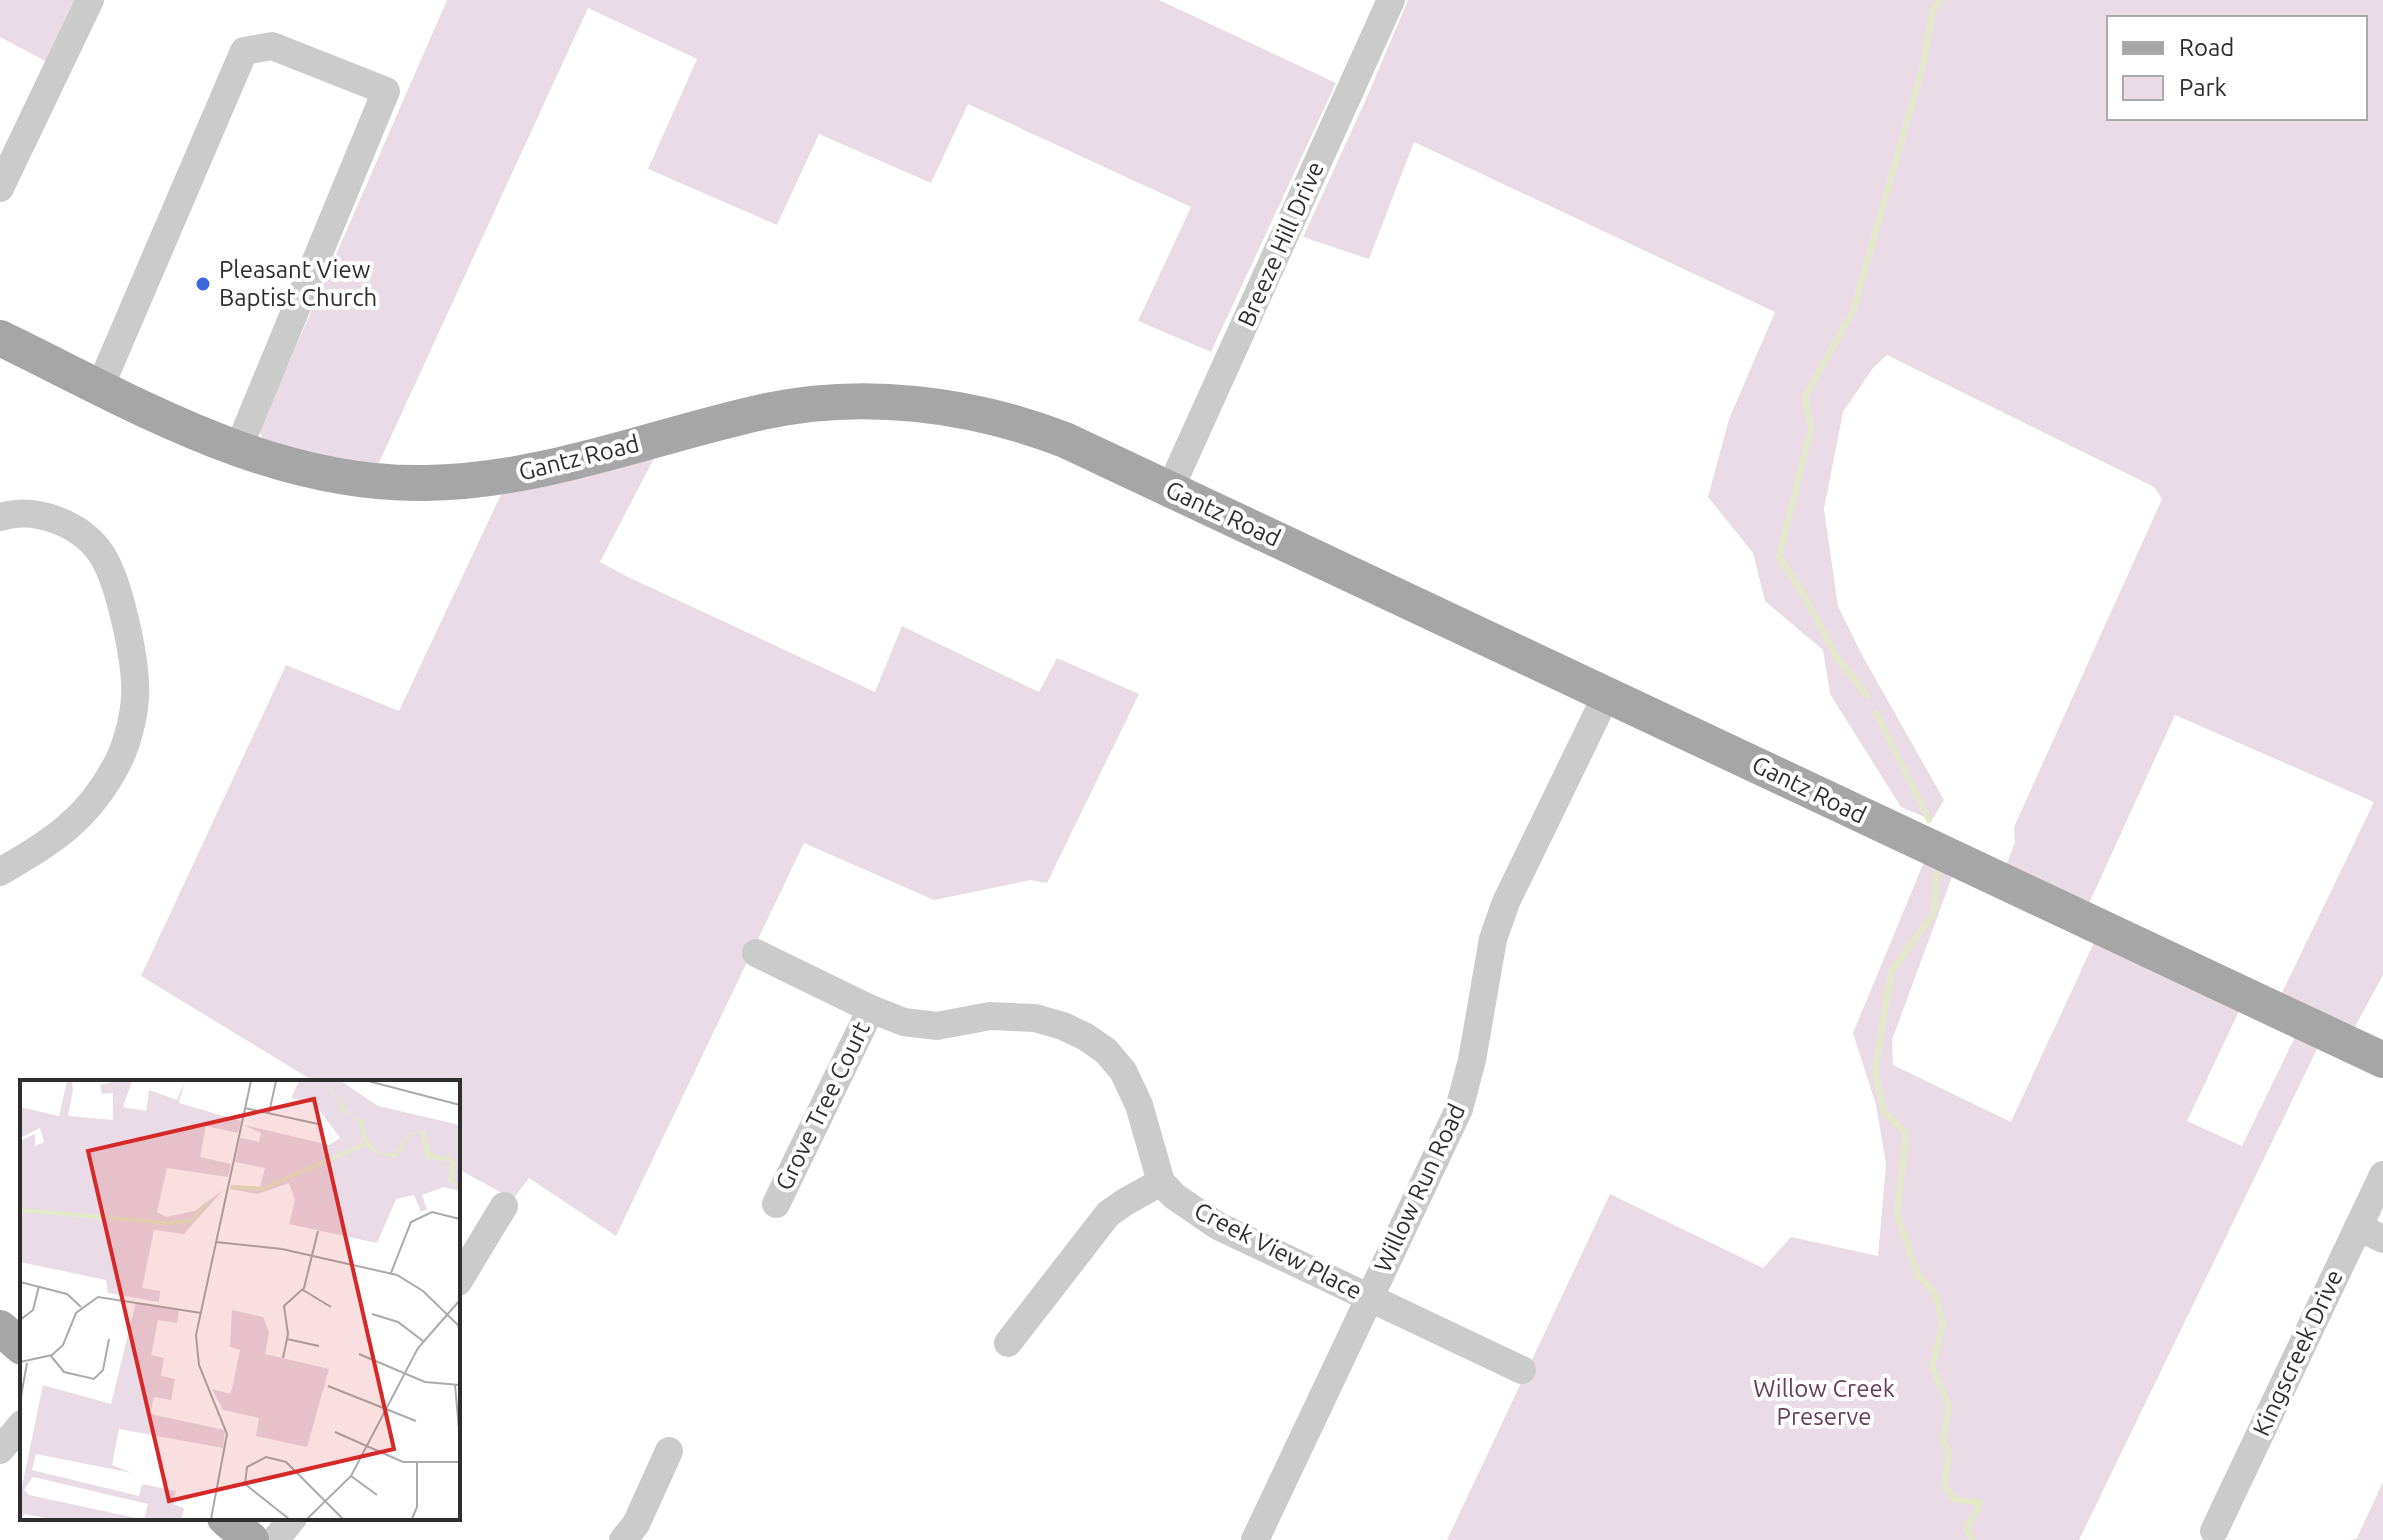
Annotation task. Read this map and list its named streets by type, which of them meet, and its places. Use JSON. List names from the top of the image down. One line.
{"streets":{"main road":["Gantz Road"],"street":["Breeze Hill Drive","Grove Tree Court","Willow Run Road","Creek View Place","Kingscreek Drive"]},"crossings":[["Breeze Hill Drive","Gantz Road"],["Gantz Road","Willow Run Road"],["Willow Run Road","Creek View Place"]],"parks":["Willow Creek Preserve"],"places":["Pleasant View Baptist Church"],"legend":["Road","Park"]}
